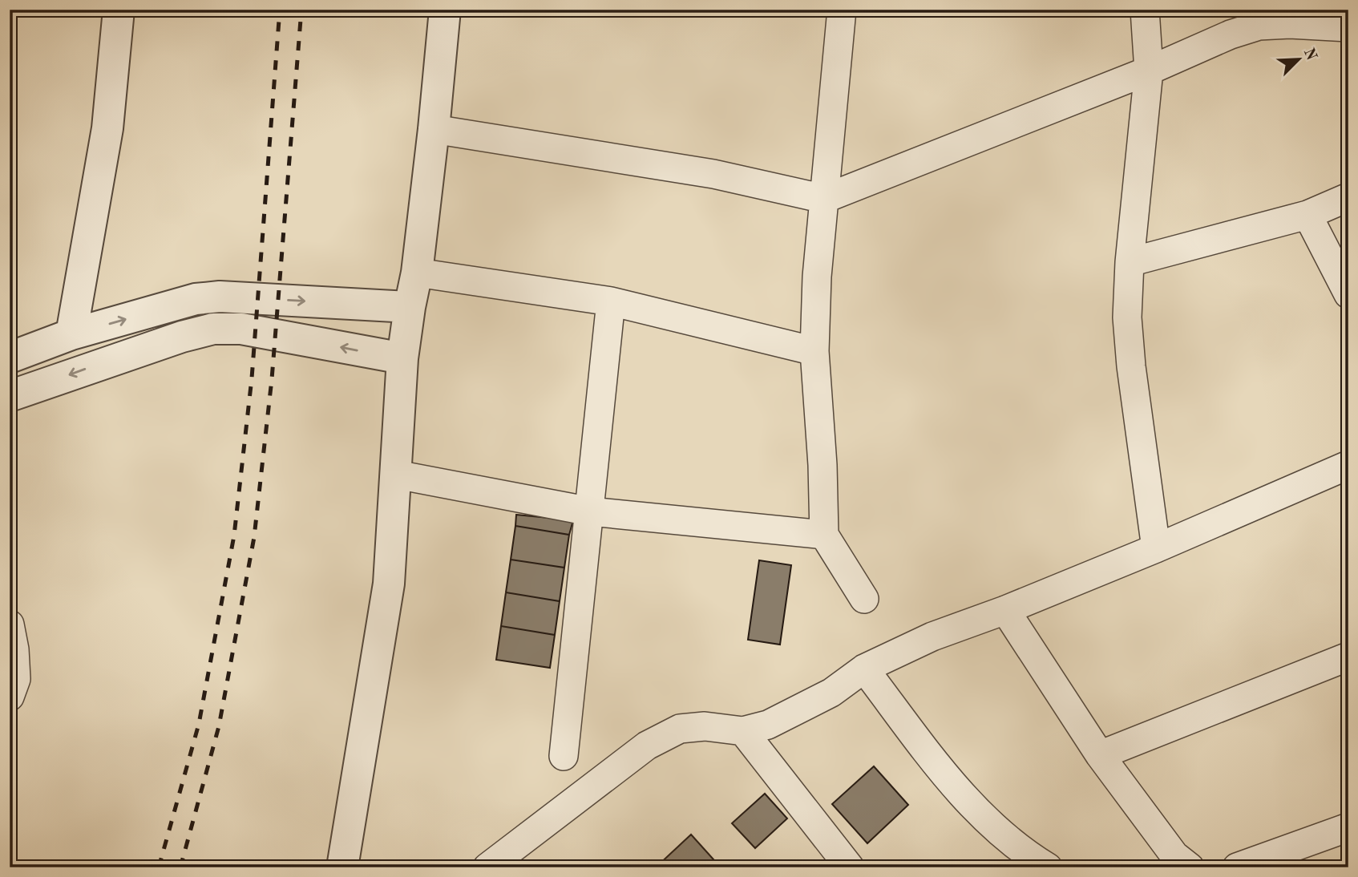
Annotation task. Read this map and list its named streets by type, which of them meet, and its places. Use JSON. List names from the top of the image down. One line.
{"north":"top right"}
